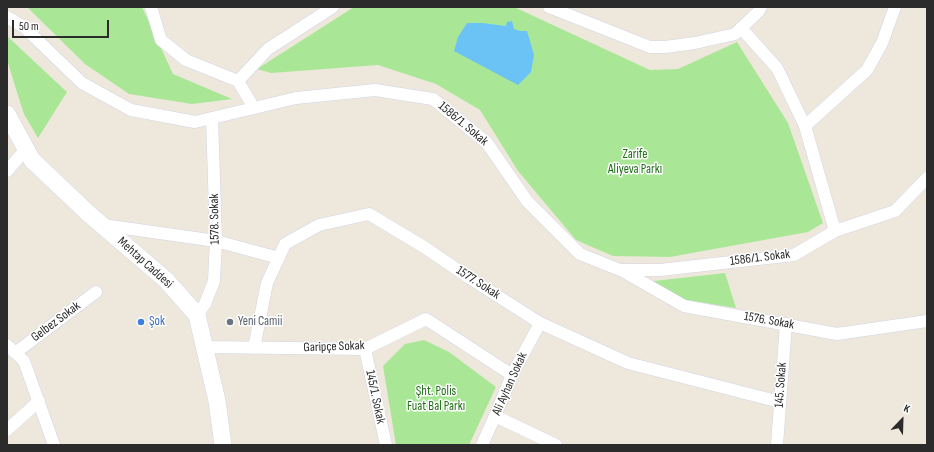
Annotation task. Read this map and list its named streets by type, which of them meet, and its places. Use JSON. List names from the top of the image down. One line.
{"streets":{"main road":["Mehtap Caddesi"],"street":["1586/1. Sokak","1578. Sokak","1577. Sokak","1576. Sokak","Gelbez Sokak","Garipçe Sokak","Ali Ayhan Sokak","145. Sokak","145/1. Sokak"]},"crossings":[["1586/1. Sokak","1578. Sokak"],["1586/1. Sokak","1576. Sokak"],["1578. Sokak","Mehtap Caddesi"],["Mehtap Caddesi","Garipçe Sokak"],["1577. Sokak","Garipçe Sokak"],["1577. Sokak","Ali Ayhan Sokak"],["1577. Sokak","145. Sokak"],["1576. Sokak","145. Sokak"],["Garipçe Sokak","Ali Ayhan Sokak"],["Garipçe Sokak","145/1. Sokak"]],"parks":["Zarife Aliyeva Parkı","Şht. Polis Fuat Bal Parkı"],"places":["Şok","Yeni Camii"],"scale_bar":"50 m","north":"top right"}
